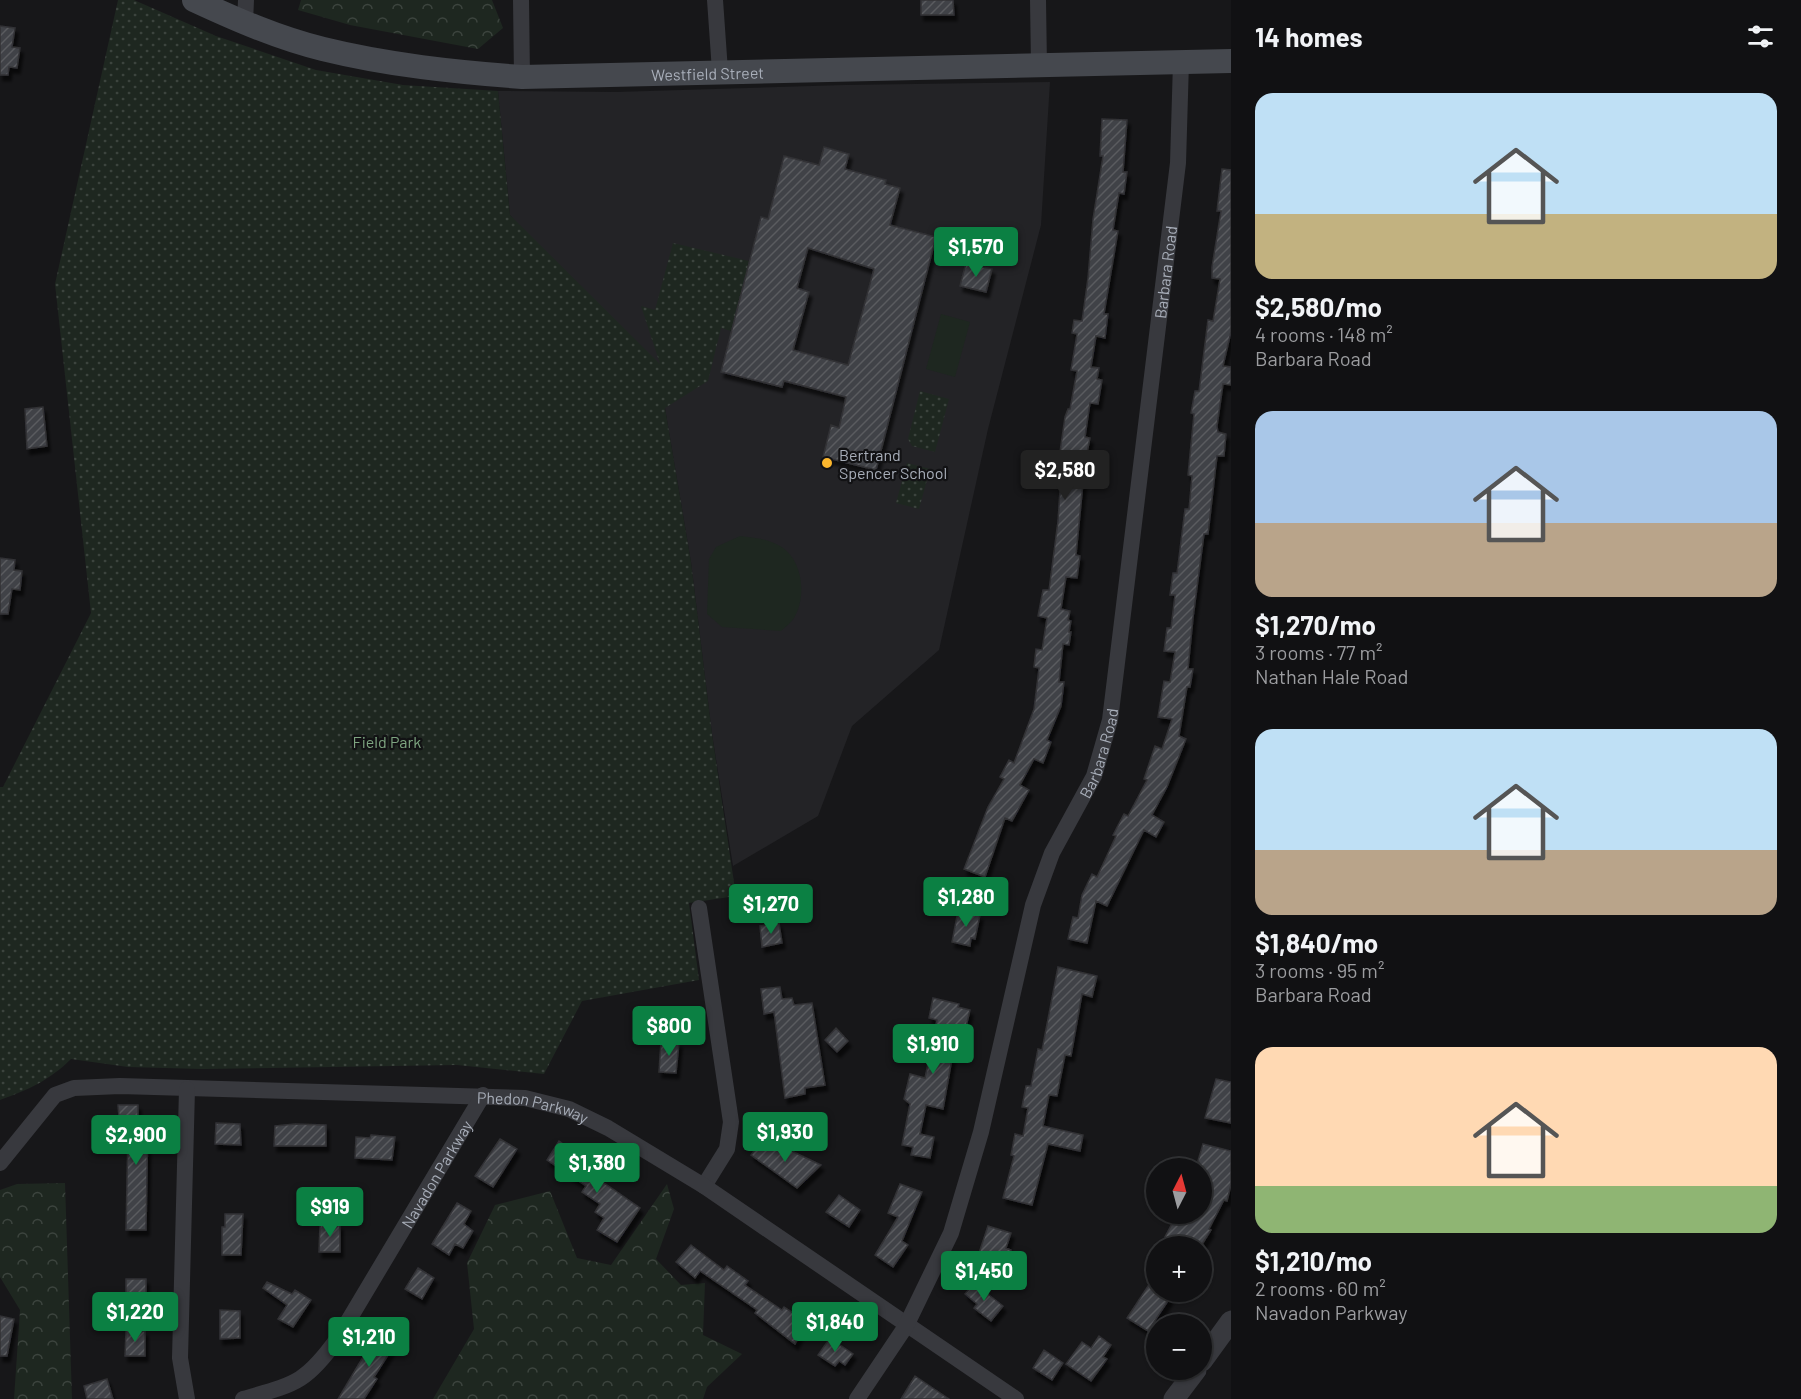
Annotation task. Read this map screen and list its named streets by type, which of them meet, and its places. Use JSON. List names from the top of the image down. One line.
{"streets":{"main road":["Westfield Street"],"street":["Barbara Road","Phedon Parkway","Navadon Parkway"]},"crossings":[["Westfield Street","Barbara Road"],["Barbara Road","Phedon Parkway"],["Phedon Parkway","Navadon Parkway"]],"parks":["Field Park"],"places":["Bertrand Spencer School"],"north":"top","page":{"heading":"14 homes","list":[{"name":"$2,580/mo","note":"4 rooms · 148 m² · Barbara Road"},{"name":"$1,270/mo","note":"3 rooms · 77 m² · Nathan Hale Road"},{"name":"$1,840/mo","note":"3 rooms · 95 m² · Barbara Road"},{"name":"$1,210/mo","note":"2 rooms · 60 m² · Navadon Parkway"}],"price":["$1,570","$2,580","$1,280","$1,270","$800","$1,910","$1,930","$2,900","$1,380","$919","$1,450","$1,220","$1,840","$1,210"],"map_buttons":["+","−"]}}
